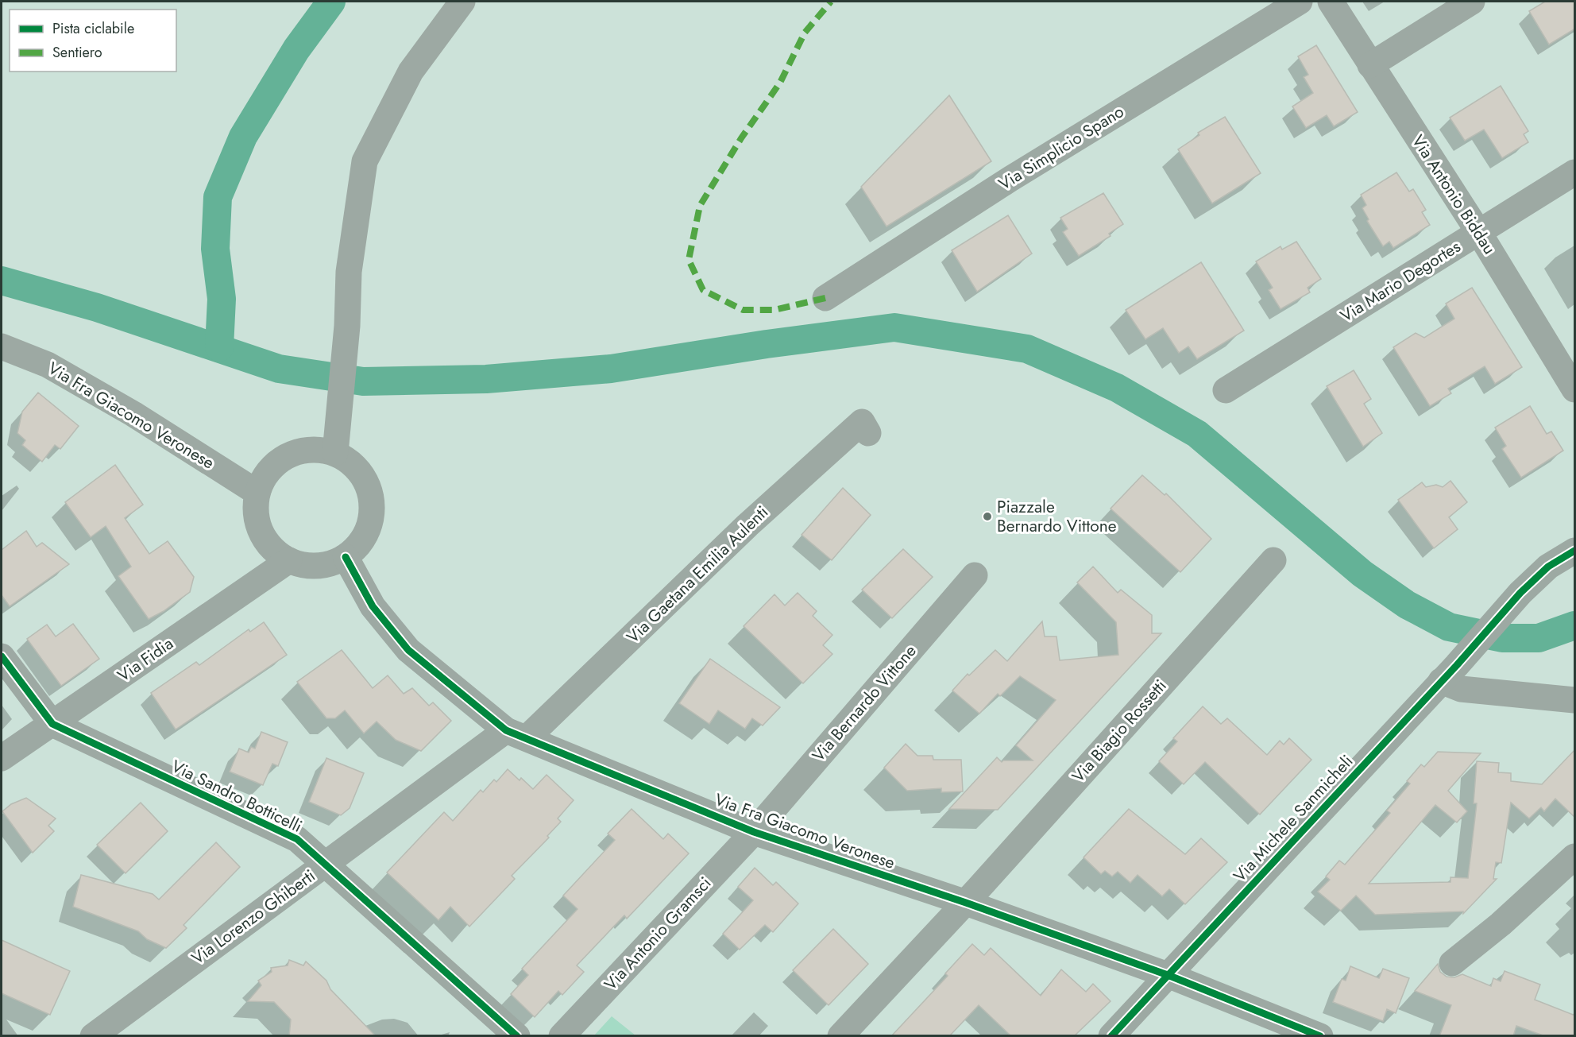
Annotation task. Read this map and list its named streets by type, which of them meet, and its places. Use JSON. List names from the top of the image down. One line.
{"streets":{"street":["Via Simplicio Spano","Via Antonio Biddau","Via Mario Degortes","Via Fra Giacomo Veronese","Via Gaetana Emilia Aulenti","Via Fidia","Via Bernardo Vittone","Via Biagio Rossetti","Via Sandro Botticelli","Via Michele Sanmicheli","Via Lorenzo Ghiberti","Via Antonio Gramsci"]},"crossings":[["Via Antonio Biddau","Via Mario Degortes"],["Via Fra Giacomo Veronese","Via Gaetana Emilia Aulenti"],["Via Fra Giacomo Veronese","Via Fidia"],["Via Fra Giacomo Veronese","Via Bernardo Vittone"],["Via Fra Giacomo Veronese","Via Biagio Rossetti"],["Via Fra Giacomo Veronese","Via Michele Sanmicheli"],["Via Fra Giacomo Veronese","Via Lorenzo Ghiberti"],["Via Fra Giacomo Veronese","Via Antonio Gramsci"],["Via Gaetana Emilia Aulenti","Via Lorenzo Ghiberti"],["Via Fidia","Via Sandro Botticelli"],["Via Bernardo Vittone","Via Antonio Gramsci"],["Via Sandro Botticelli","Via Lorenzo Ghiberti"]],"places":["Piazzale Bernardo Vittone"],"legend":["Pista ciclabile","Sentiero"]}
